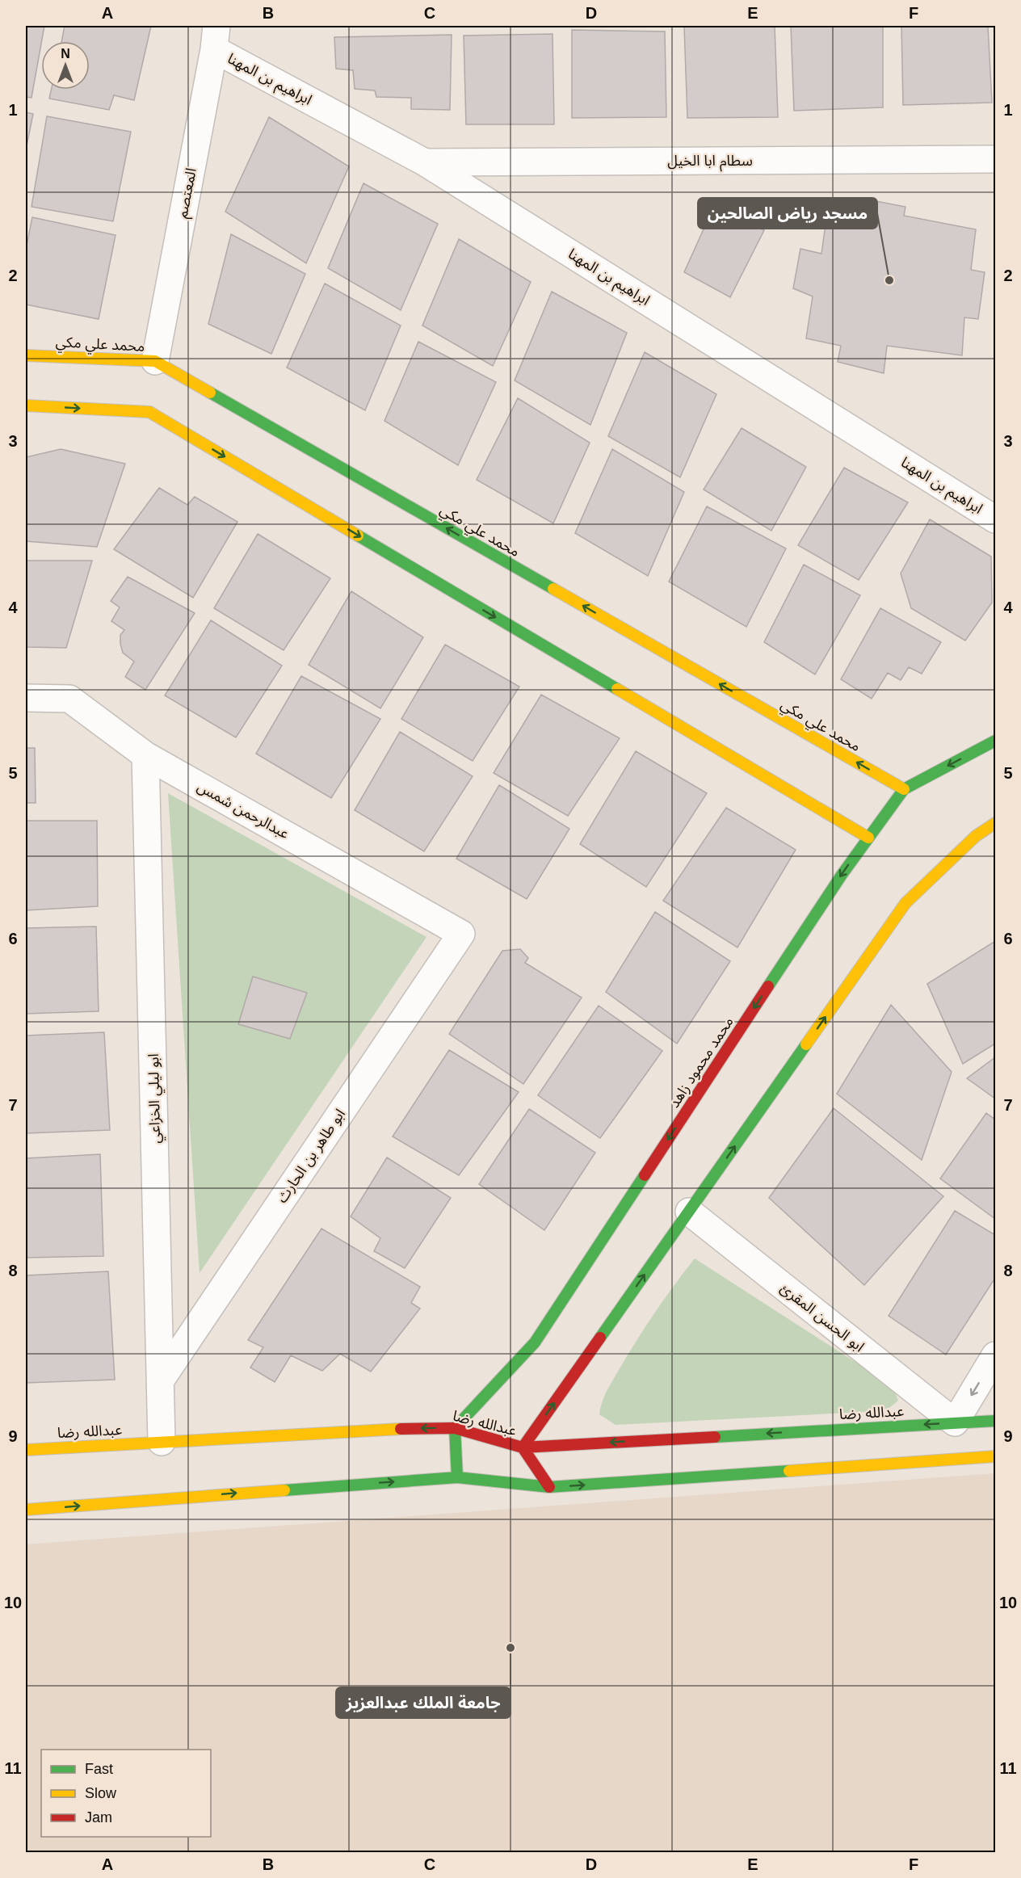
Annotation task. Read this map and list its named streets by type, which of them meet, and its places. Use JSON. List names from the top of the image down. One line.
{"streets":{"street":["ابراهيم بن المهنا","سطام ابا الخيل","المعتصم","محمد علي مكي","عبدالرحمن شمس","محمد محمود زاهد","ابو ليلي الخزاعي","ابو طاهر بن الحارث","ابو الحسن المقرئ","عبدالله رضا"]},"crossings":[["ابراهيم بن المهنا","سطام ابا الخيل"],["ابراهيم بن المهنا","المعتصم"],["المعتصم","محمد علي مكي"],["محمد علي مكي","محمد محمود زاهد"],["عبدالرحمن شمس","ابو ليلي الخزاعي"],["عبدالرحمن شمس","ابو طاهر بن الحارث"],["محمد محمود زاهد","عبدالله رضا"],["ابو ليلي الخزاعي","ابو طاهر بن الحارث"],["ابو ليلي الخزاعي","عبدالله رضا"],["ابو الحسن المقرئ","عبدالله رضا"]],"places":["مسجد رياض الصالحين","جامعة الملك عبدالعزيز"],"legend":["Fast","Slow","Jam"],"north":"top","grid":{"columns":["A","B","C","D","E","F"],"rows":["1","2","3","4","5","6","7","8","9","10","11"]}}
